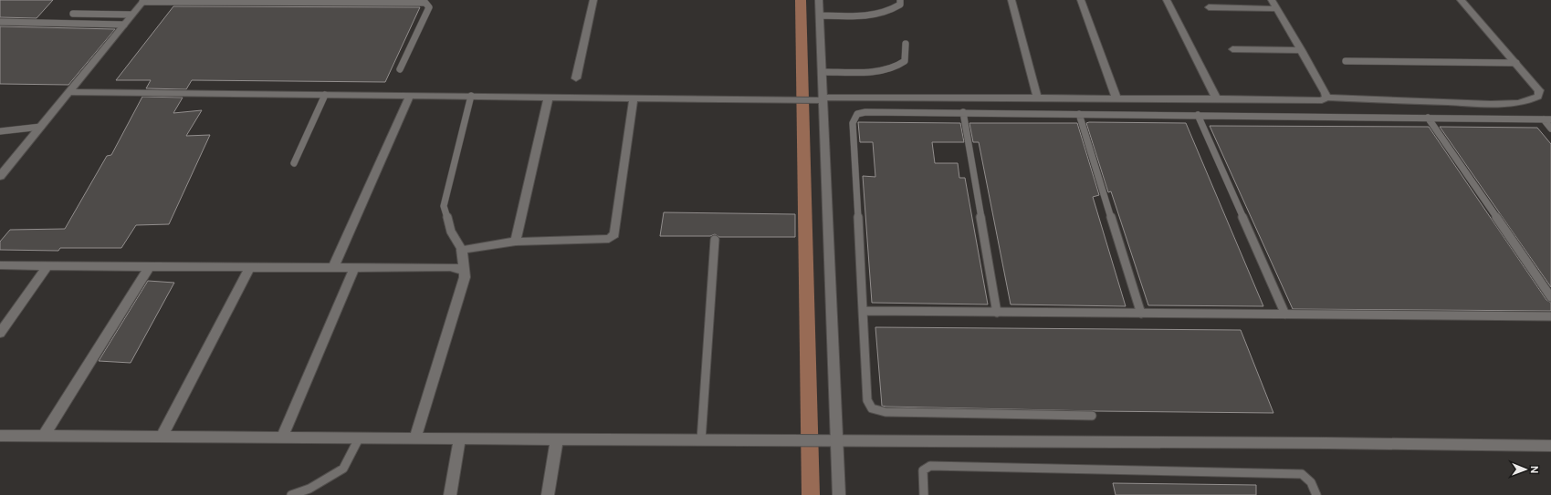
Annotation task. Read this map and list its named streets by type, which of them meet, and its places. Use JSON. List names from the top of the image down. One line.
{"north":"right"}
